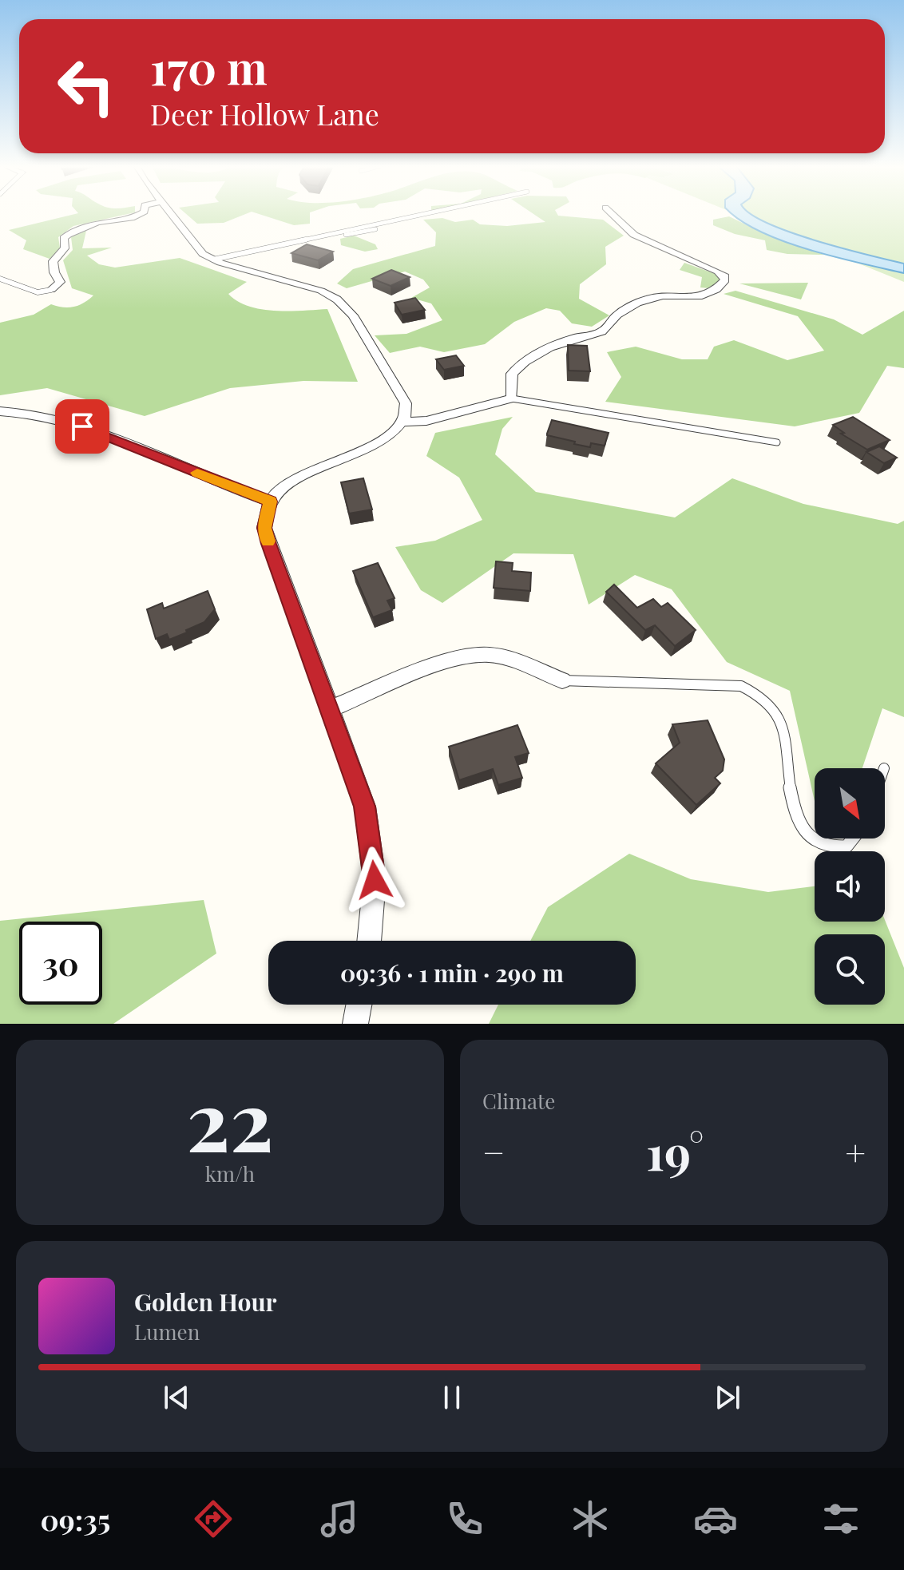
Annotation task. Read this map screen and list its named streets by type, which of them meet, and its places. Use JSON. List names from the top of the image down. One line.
{"north":"bottom right","page":{"turn":["170 m","Deer Hollow Lane"],"limit":"30","trip":"09:36 · 1 min · 290 m","tile":[["22","km/h"],"Climate"],"heat":["−","19°","+"],"song":["Golden Hour","Lumen"],"tabs":"09:35"}}
